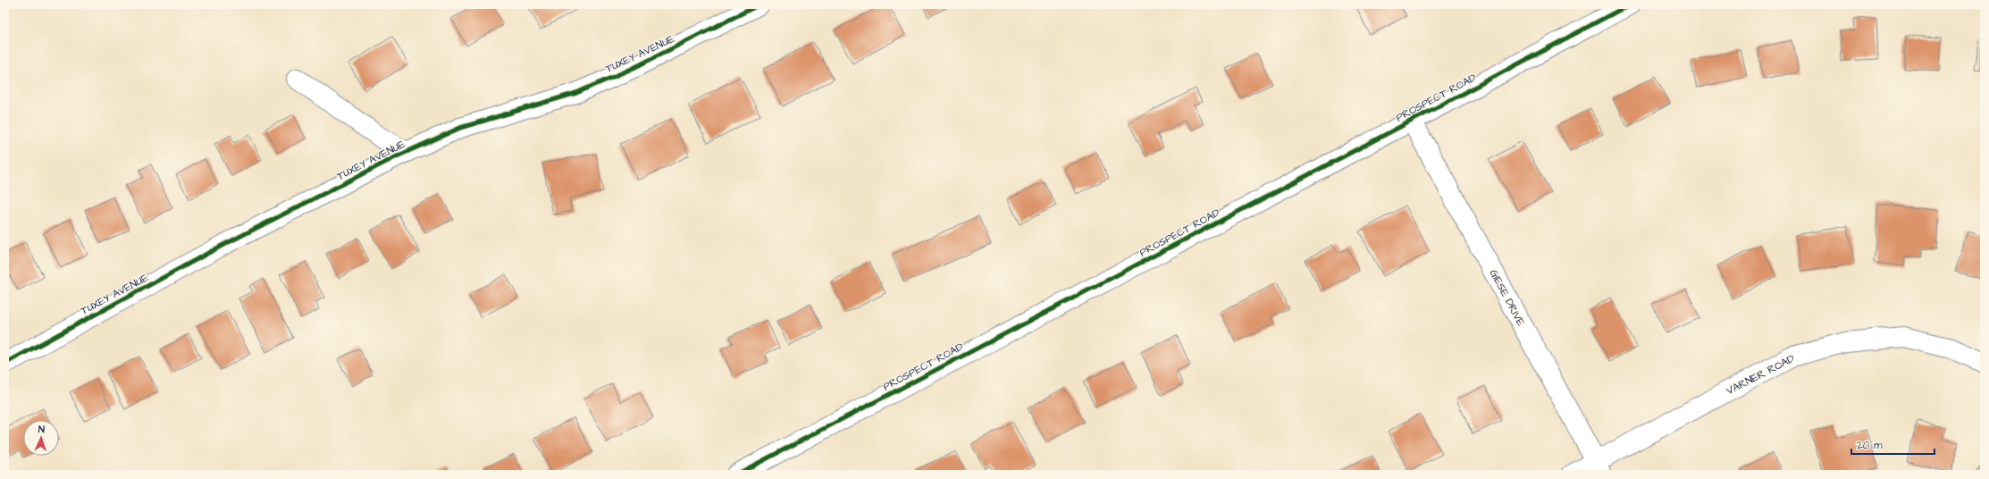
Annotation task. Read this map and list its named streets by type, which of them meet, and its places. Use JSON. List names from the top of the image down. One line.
{"streets":{"street":["TUXEY AVENUE","PROSPECT ROAD","GIESE DRIVE","VARNER ROAD"]},"crossings":[["PROSPECT ROAD","GIESE DRIVE"],["GIESE DRIVE","VARNER ROAD"]],"scale_bar":"20 m","north":"top"}
